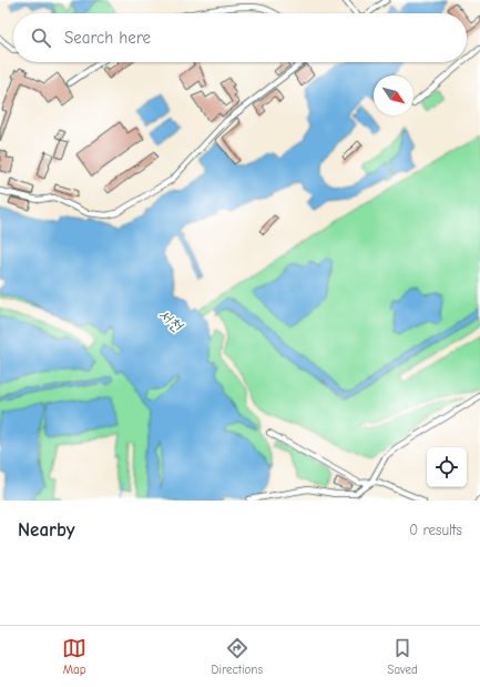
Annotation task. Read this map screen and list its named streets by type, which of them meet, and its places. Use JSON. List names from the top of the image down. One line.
{"water":["서천"],"north":"bottom right","page":{"search":"Search here","heading":["Nearby","0 results"],"nav":["Map","Directions","Saved"]}}
